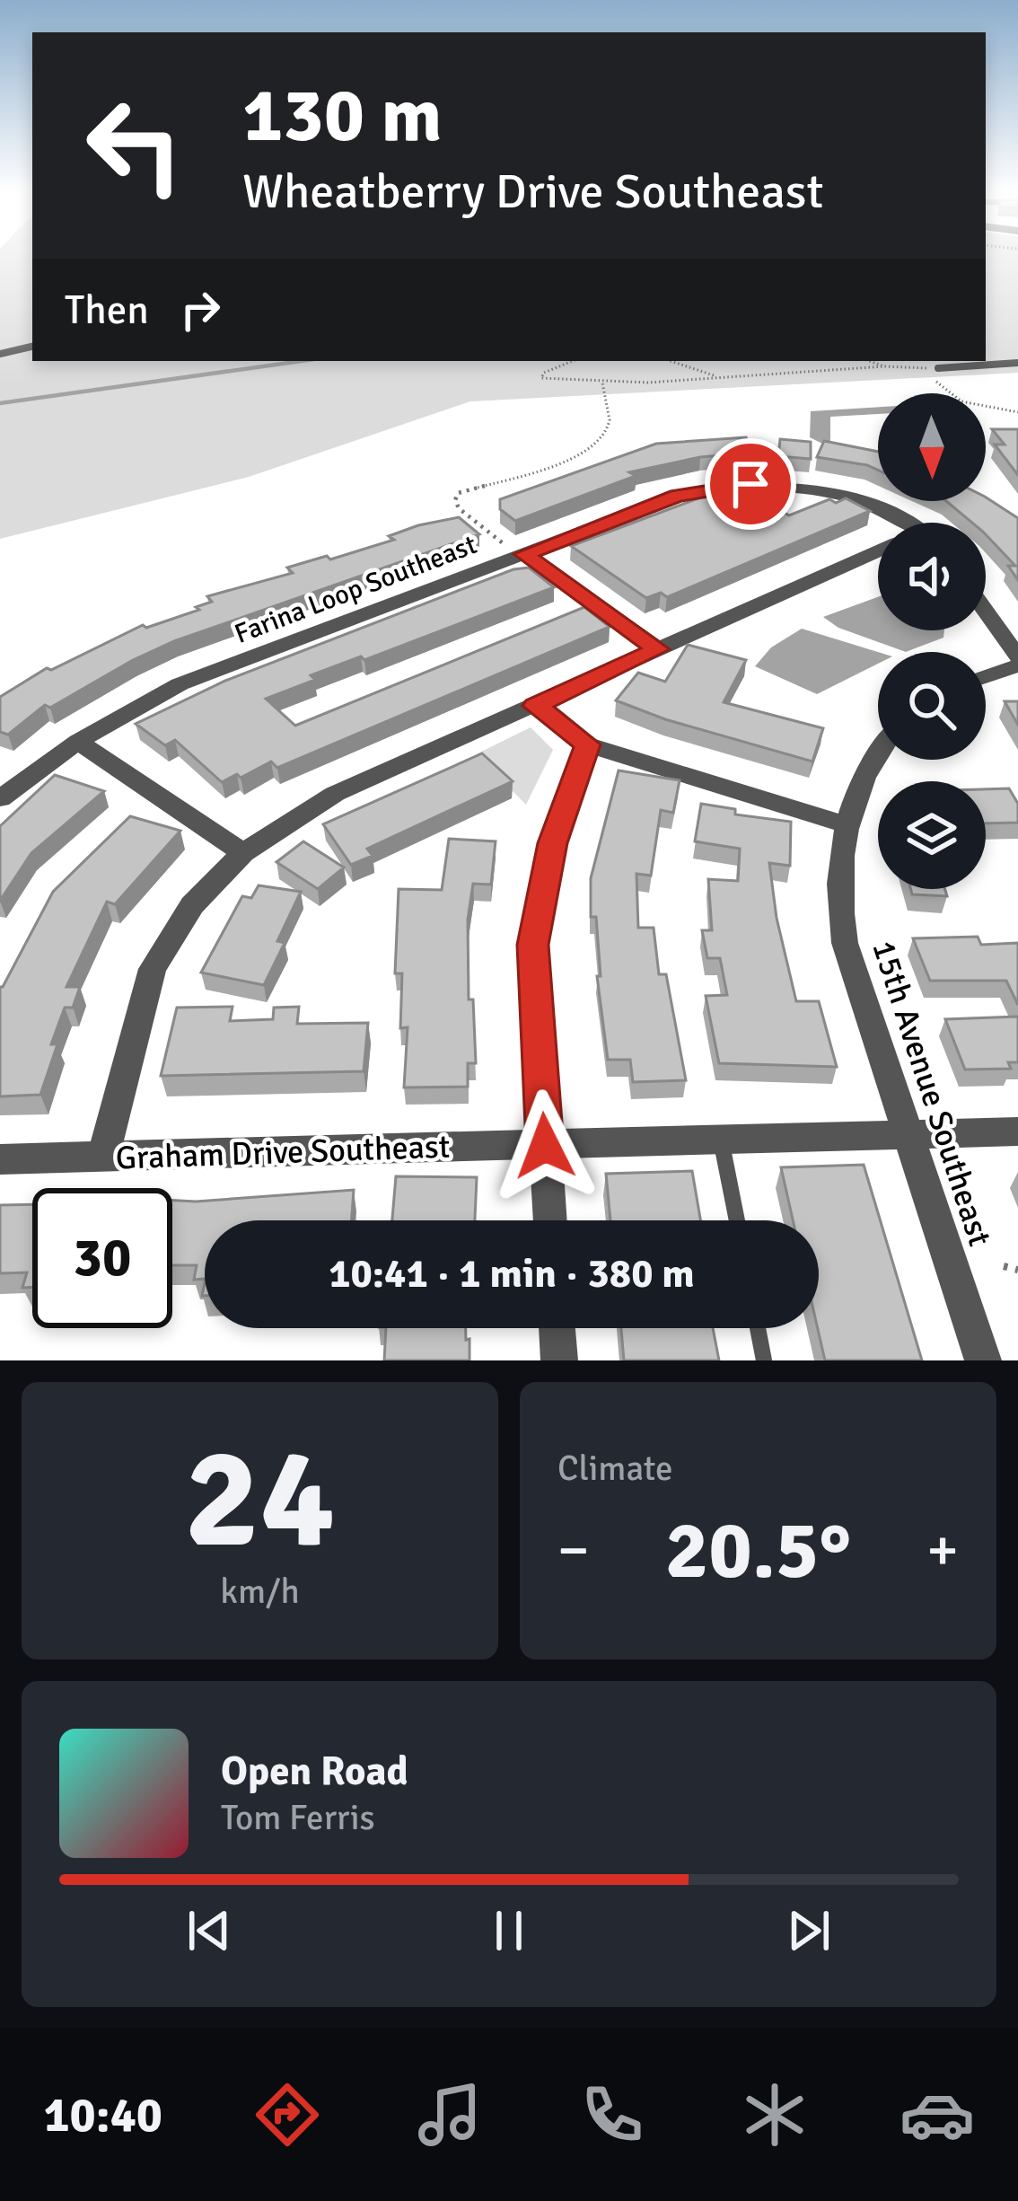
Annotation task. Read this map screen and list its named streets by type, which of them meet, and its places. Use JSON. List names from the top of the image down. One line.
{"streets":{"street":["Farina Loop Southeast","15th Avenue Southeast","Graham Drive Southeast"]},"crossings":[["15th Avenue Southeast","Graham Drive Southeast"]],"north":"bottom","page":{"turn":["130 m","Wheatberry Drive Southeast"],"then":"Then","limit":"30","trip":"10:41 · 1 min · 380 m","tile":[["24","km/h"],"Climate"],"heat":["−","20.5°","+"],"song":["Open Road","Tom Ferris"],"tabs":"10:40"}}
